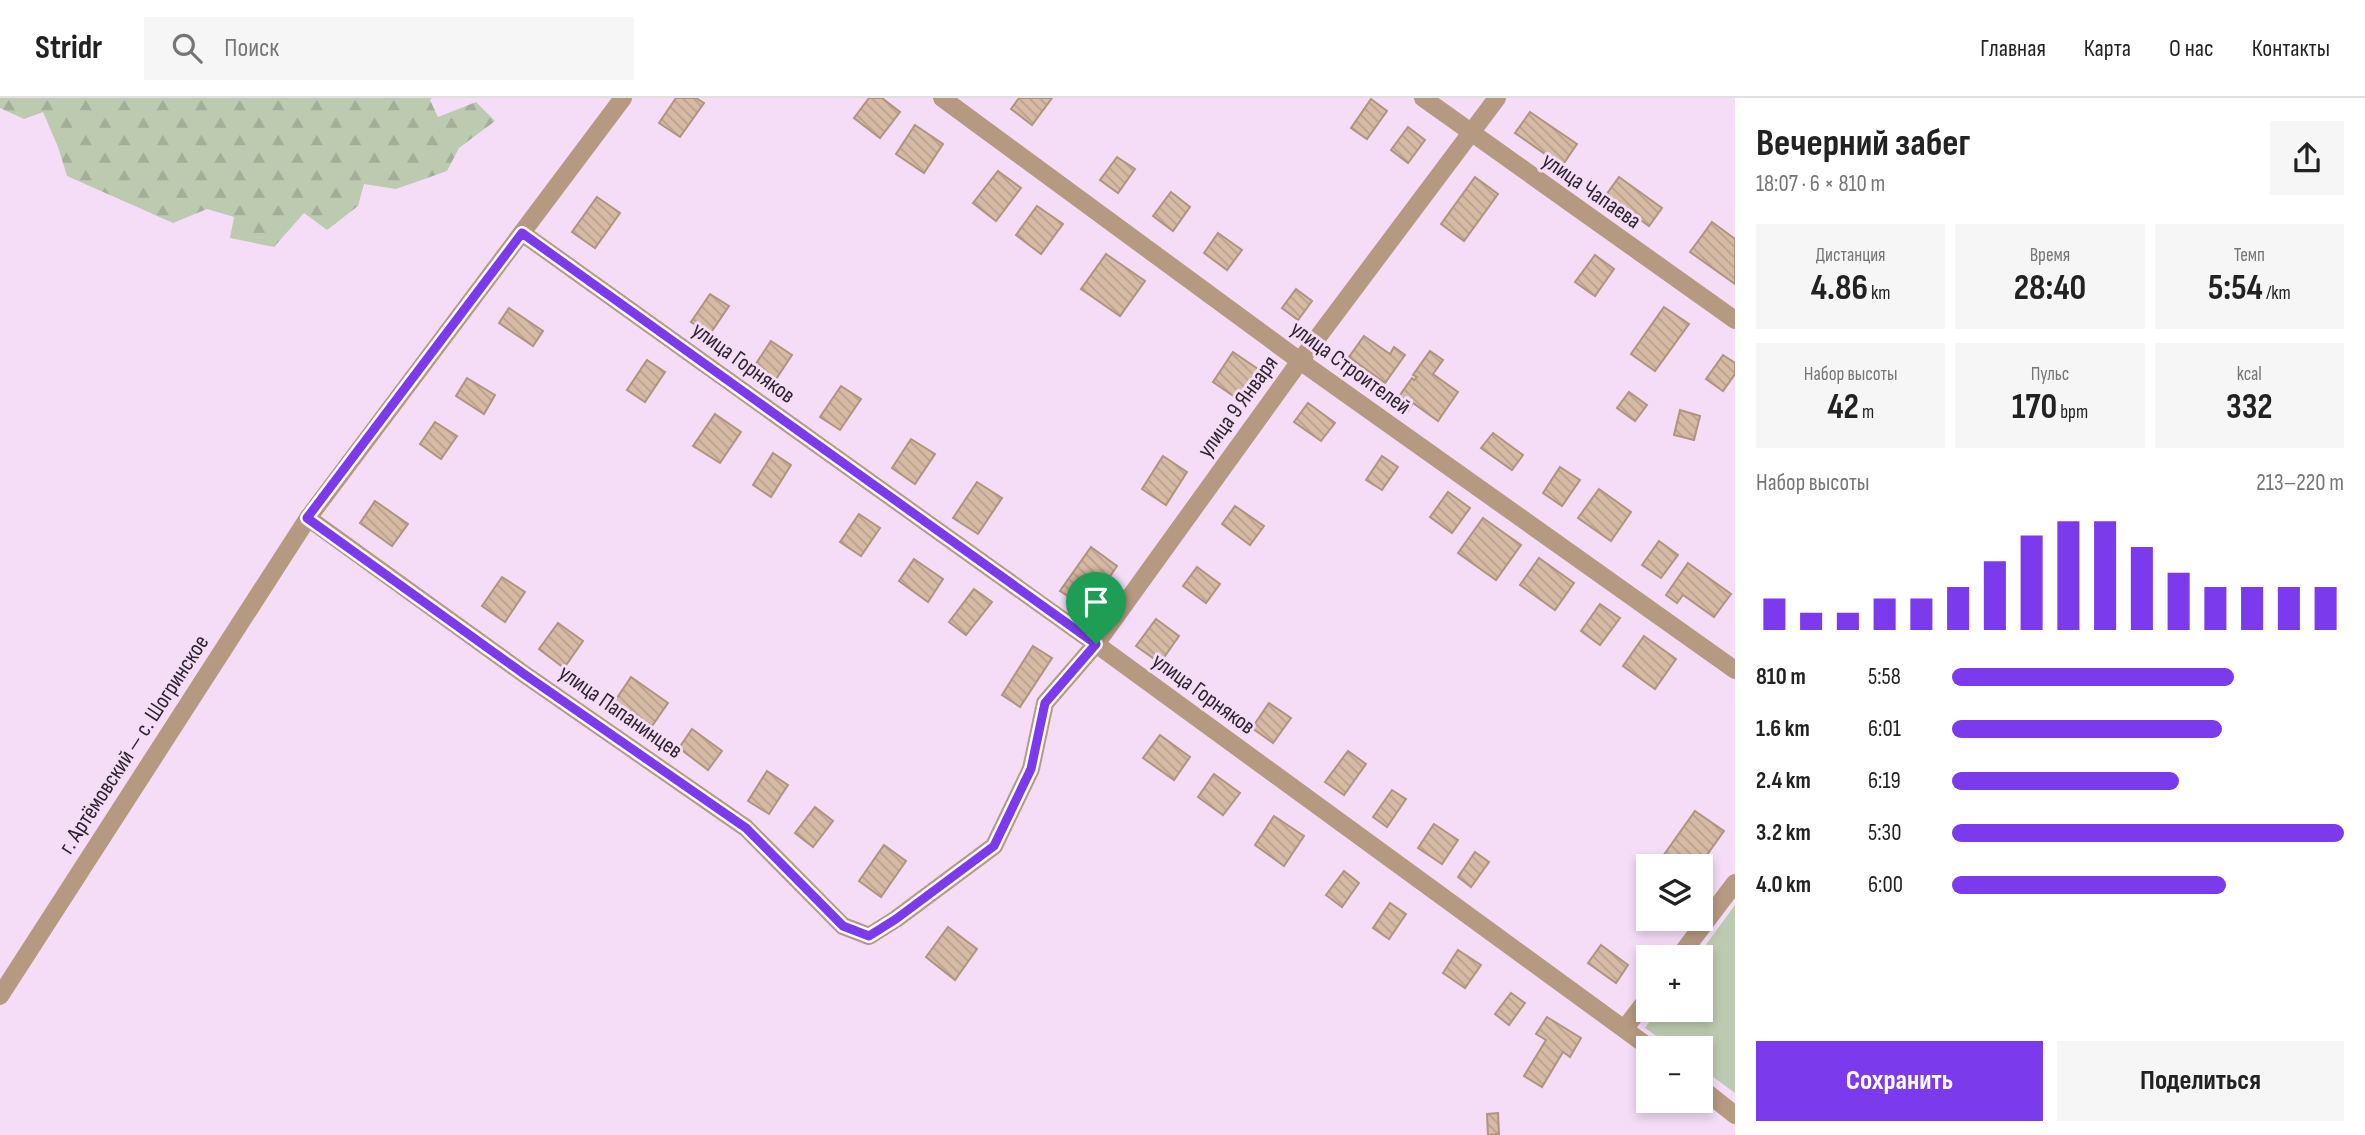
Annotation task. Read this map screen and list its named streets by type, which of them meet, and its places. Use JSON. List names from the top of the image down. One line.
{"streets":{"street":["улица Чапаева","улица Горняков","улица Строителей","улица 9 Января","улица Папанинцев","г. Артёмовский — с. Шогринское"]},"crossings":[["улица Чапаева","улица 9 Января"],["улица Горняков","улица 9 Января"],["улица Горняков","г. Артёмовский — с. Шогринское"],["улица Строителей","улица 9 Января"],["улица 9 Января","улица Папанинцев"],["улица Папанинцев","г. Артёмовский — с. Шогринское"]],"page":{"header":"Stridr","search":"Поиск","nav":["Главная","Карта","О нас","Контакты"],"heading":["Вечерний забег","18:07 · 6 × 810 m"],"stats":[["Дистанция","4.86 km"],["Время","28:40"],["Темп","5:54 /km"],["Набор высоты","42 m"],["Пульс","170 bpm"],["kcal","332"]],"chart":["Набор высоты","213–220 m"],"list":[{"name":"810 m","note":"5:58"},{"name":"1.6 km","note":"6:01"},{"name":"2.4 km","note":"6:19"},{"name":"3.2 km","note":"5:30"},{"name":"4.0 km","note":"6:00"}],"map_buttons":["+","−"],"buttons":["Сохранить","Поделиться"]}}
